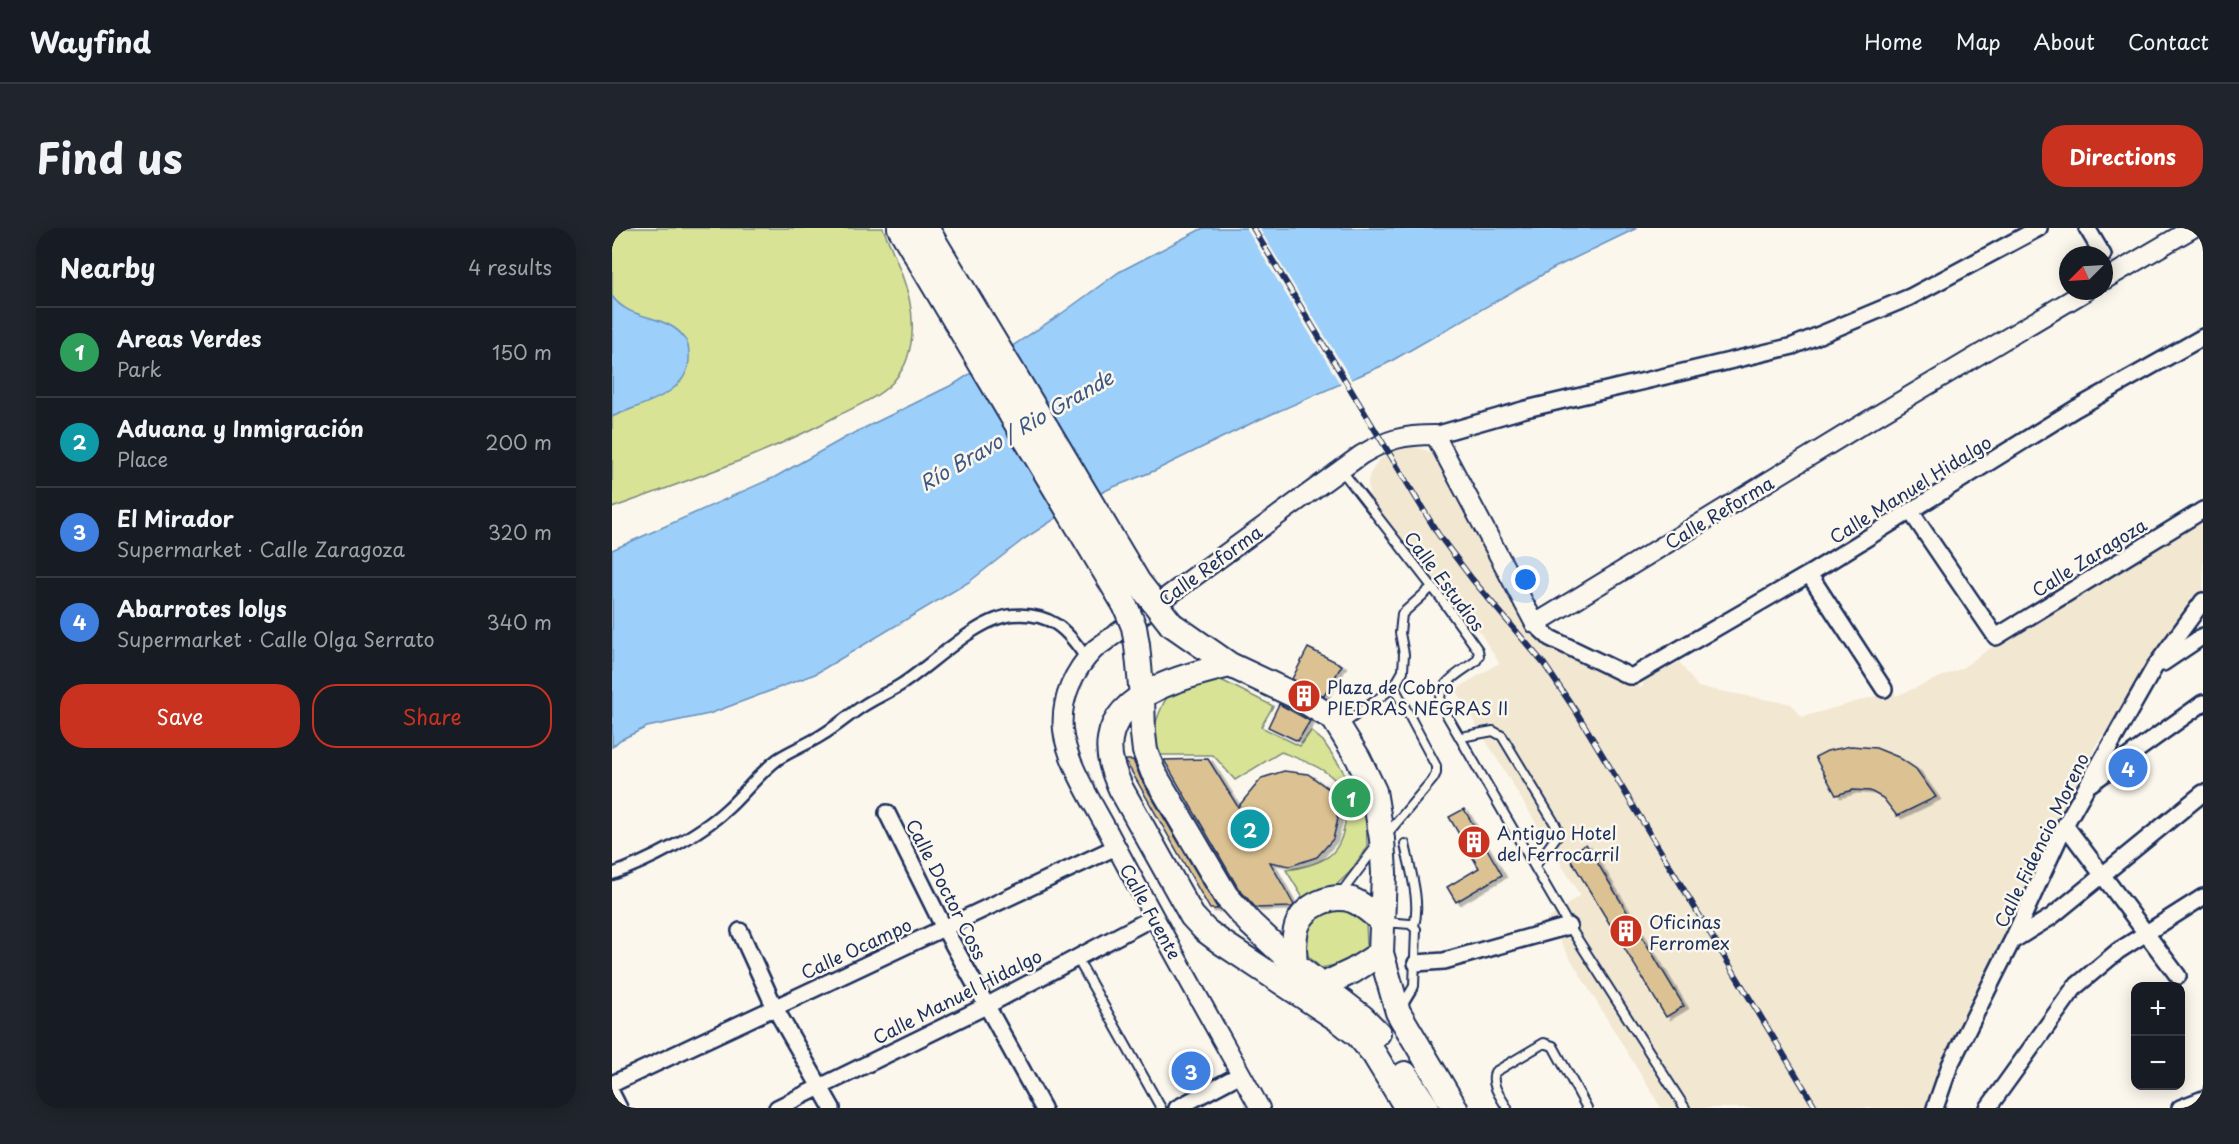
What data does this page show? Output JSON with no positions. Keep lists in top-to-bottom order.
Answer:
{
  "streets": {
    "street": [
      "Calle Manuel Hidalgo",
      "Calle Reforma",
      "Calle Zaragoza",
      "Calle Fidencio Moreno",
      "Calle Doctor Coss",
      "Calle Fuente",
      "Calle Ocampo"
    ],
    "lane": ["Calle Estudios"]
  },
  "crossings": [
    ["Calle Manuel Hidalgo", "Calle Reforma"],
    ["Calle Manuel Hidalgo", "Calle Zaragoza"],
    ["Calle Manuel Hidalgo", "Calle Doctor Coss"],
    ["Calle Manuel Hidalgo", "Calle Fuente"],
    ["Calle Reforma", "Calle Estudios"],
    ["Calle Reforma", "Calle Fuente"],
    ["Calle Doctor Coss", "Calle Ocampo"],
    ["Calle Fuente", "Calle Ocampo"]
  ],
  "water": ["Río Bravo / Rio Grande"],
  "places": {
    "building": ["Plaza de Cobro PIEDRAS NEGRAS II", "Antiguo Hotel del Ferrocarril", "Oficinas Ferromex"]
  },
  "north": "bottom left",
  "page": {
    "header": "Wayfind",
    "nav": [
      "Home",
      "Map",
      "About",
      "Contact"
    ],
    "title": "Find us",
    "buttons": [
      "Directions",
      ["Save", "Share"]
    ],
    "heading": ["Nearby", "4 results"],
    "list": [
      {
        "mark": "1",
        "name": "Areas Verdes",
        "note": "Park",
        "value": "150 m"
      },
      {
        "mark": "2",
        "name": "Aduana y Inmigración",
        "note": "Place",
        "value": "200 m"
      },
      {
        "mark": "3",
        "name": "El Mirador",
        "note": "Supermarket · Calle Zaragoza",
        "value": "320 m"
      },
      {
        "mark": "4",
        "name": "Abarrotes lolys",
        "note": "Supermarket · Calle Olga Serrato",
        "value": "340 m"
      }
    ],
    "pins": [
      "4",
      "1",
      "2",
      "3"
    ],
    "map_buttons": ["+", "−"]
  }
}
